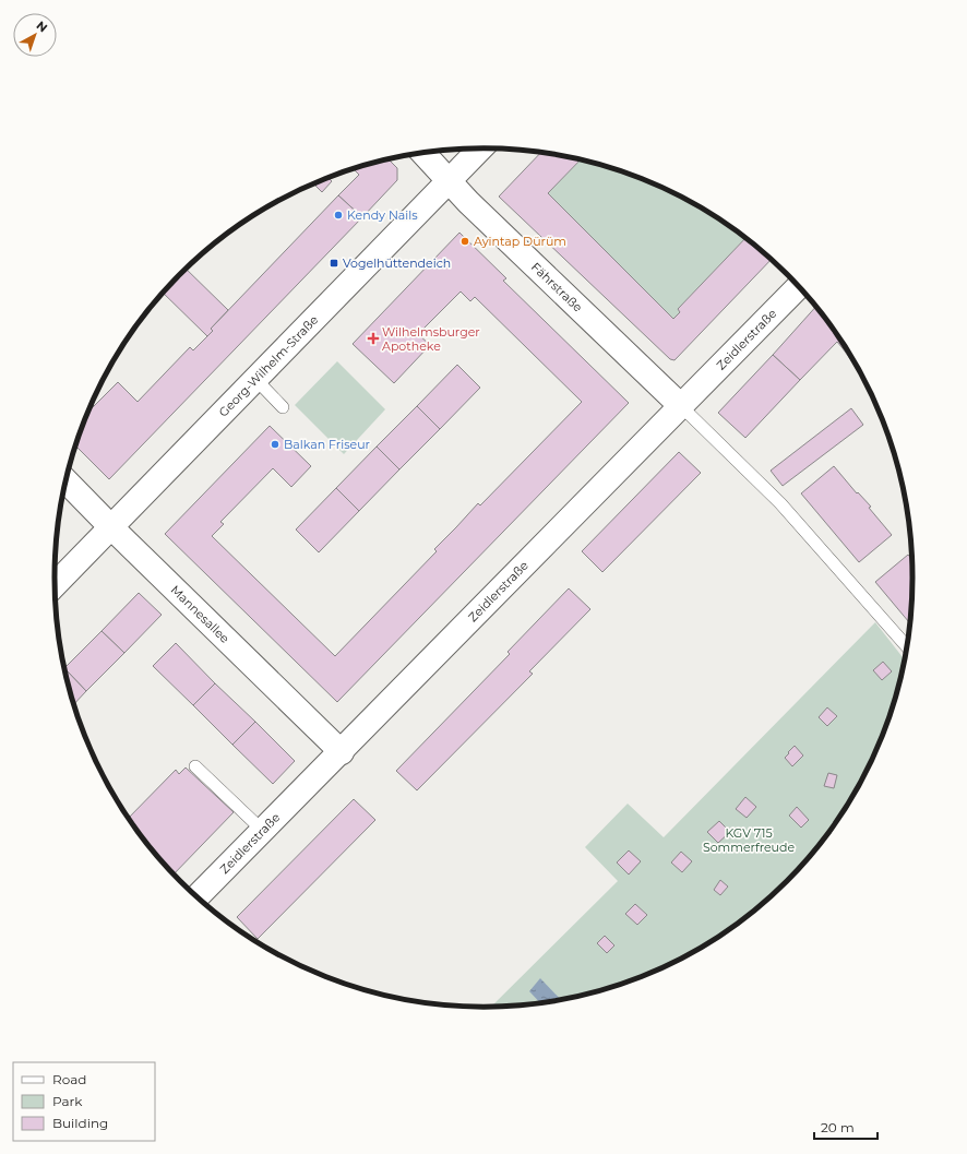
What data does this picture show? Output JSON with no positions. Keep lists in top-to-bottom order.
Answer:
{
  "streets": {
    "street": [
      "Fährstraße",
      "Zeidlerstraße",
      "Georg-Wilhelm-Straße",
      "Mannesallee"
    ]
  },
  "crossings": [
    ["Fährstraße", "Zeidlerstraße"],
    ["Fährstraße", "Georg-Wilhelm-Straße"],
    ["Zeidlerstraße", "Mannesallee"],
    ["Georg-Wilhelm-Straße", "Mannesallee"]
  ],
  "parks": ["KGV 715 Sommerfreude"],
  "places": {
    "other": ["Kendy Nails", "Ayintap Dürüm", "Balkan Friseur"],
    "transit": ["Vogelhüttendeich"],
    "health": ["Wilhelmsburger Apotheke"]
  },
  "legend": ["Road", "Park", "Building"],
  "scale_bar": "20 m",
  "north": "top right"
}
